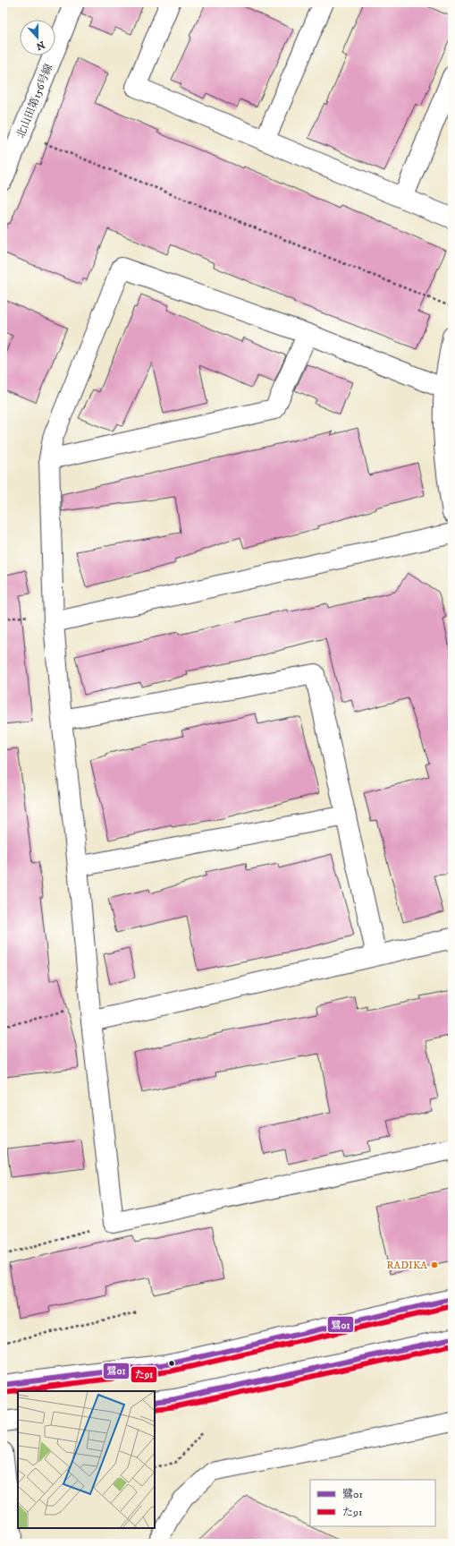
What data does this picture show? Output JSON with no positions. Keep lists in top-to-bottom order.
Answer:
{
  "streets": {
    "street": ["北山田第156号線"]
  },
  "places": ["RADIKA"],
  "lines": ["transit line 鷺01", "transit line た91"],
  "legend": ["鷺01", "た91"],
  "north": "bottom"
}
